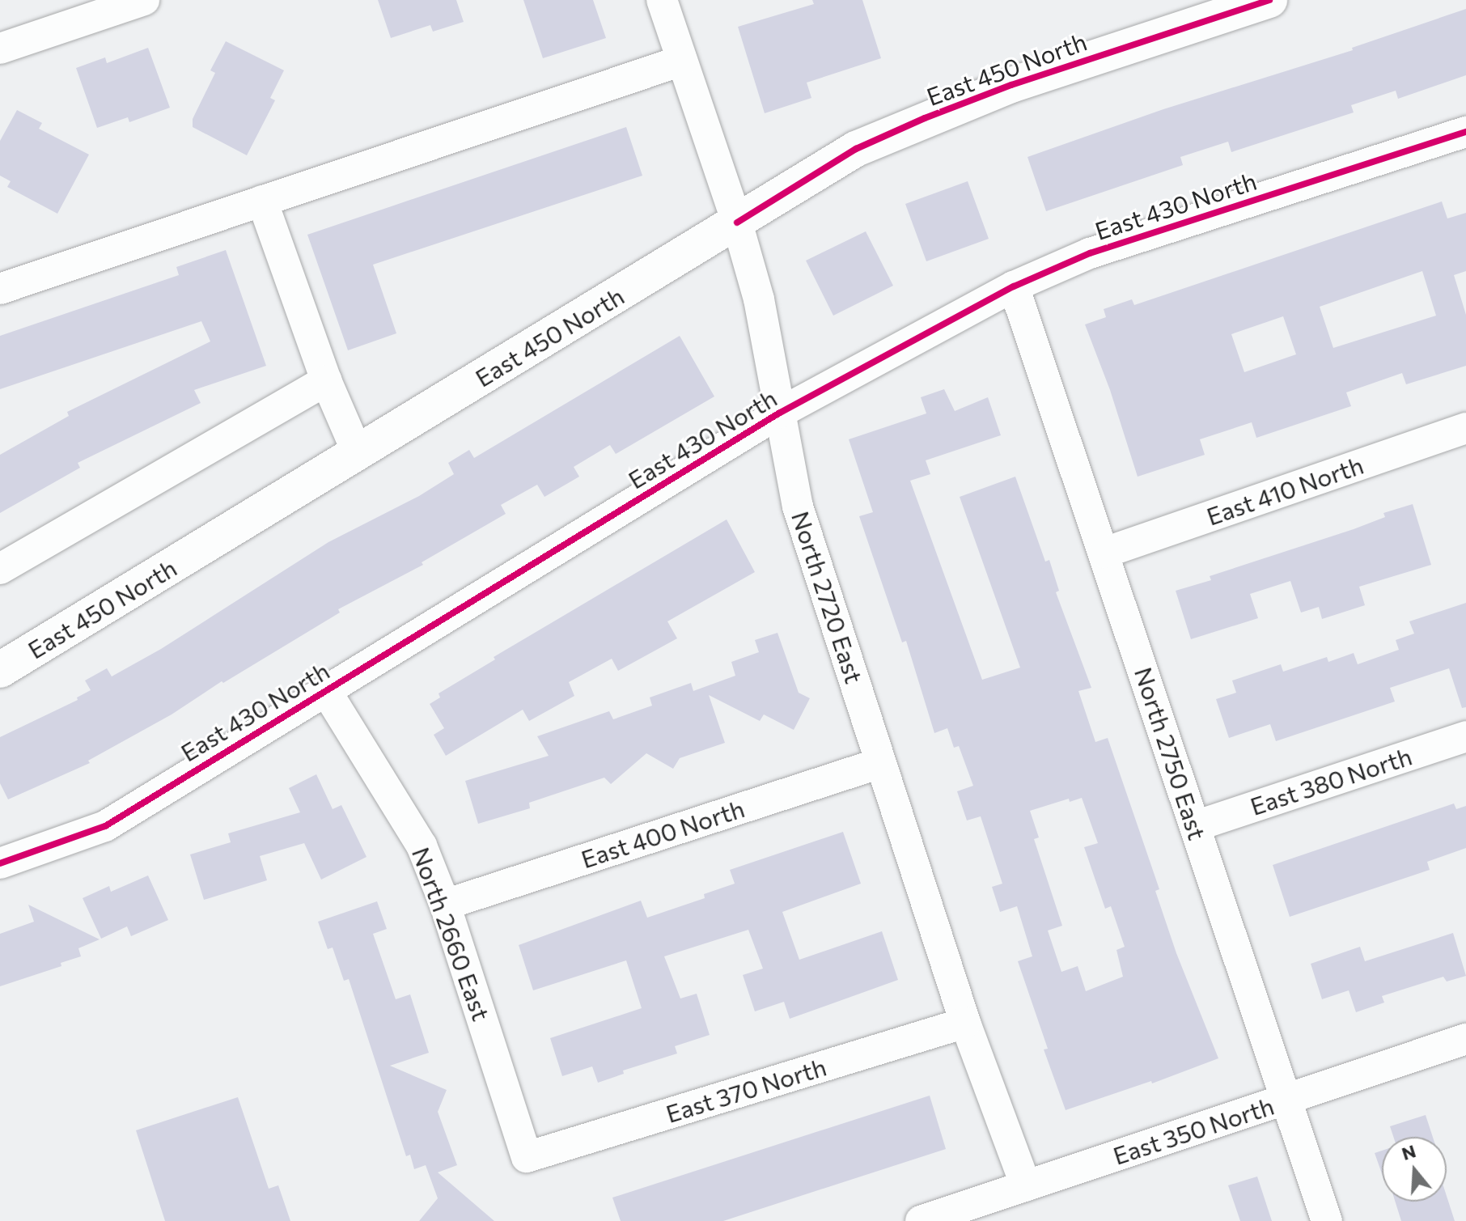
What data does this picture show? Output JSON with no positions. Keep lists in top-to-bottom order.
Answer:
{
  "streets": {
    "street": [
      "East 450 North",
      "East 430 North",
      "East 410 North",
      "North 2720 East",
      "North 2750 East",
      "East 380 North",
      "East 400 North",
      "North 2660 East",
      "East 370 North",
      "East 350 North"
    ]
  },
  "crossings": [
    ["East 450 North", "North 2720 East"],
    ["East 430 North", "North 2720 East"],
    ["East 430 North", "North 2750 East"],
    ["East 430 North", "North 2660 East"],
    ["East 410 North", "North 2750 East"],
    ["North 2720 East", "East 400 North"],
    ["North 2720 East", "East 370 North"],
    ["North 2720 East", "East 350 North"],
    ["North 2750 East", "East 380 North"],
    ["North 2750 East", "East 350 North"],
    ["East 400 North", "North 2660 East"],
    ["North 2660 East", "East 370 North"]
  ],
  "north": "top"
}
